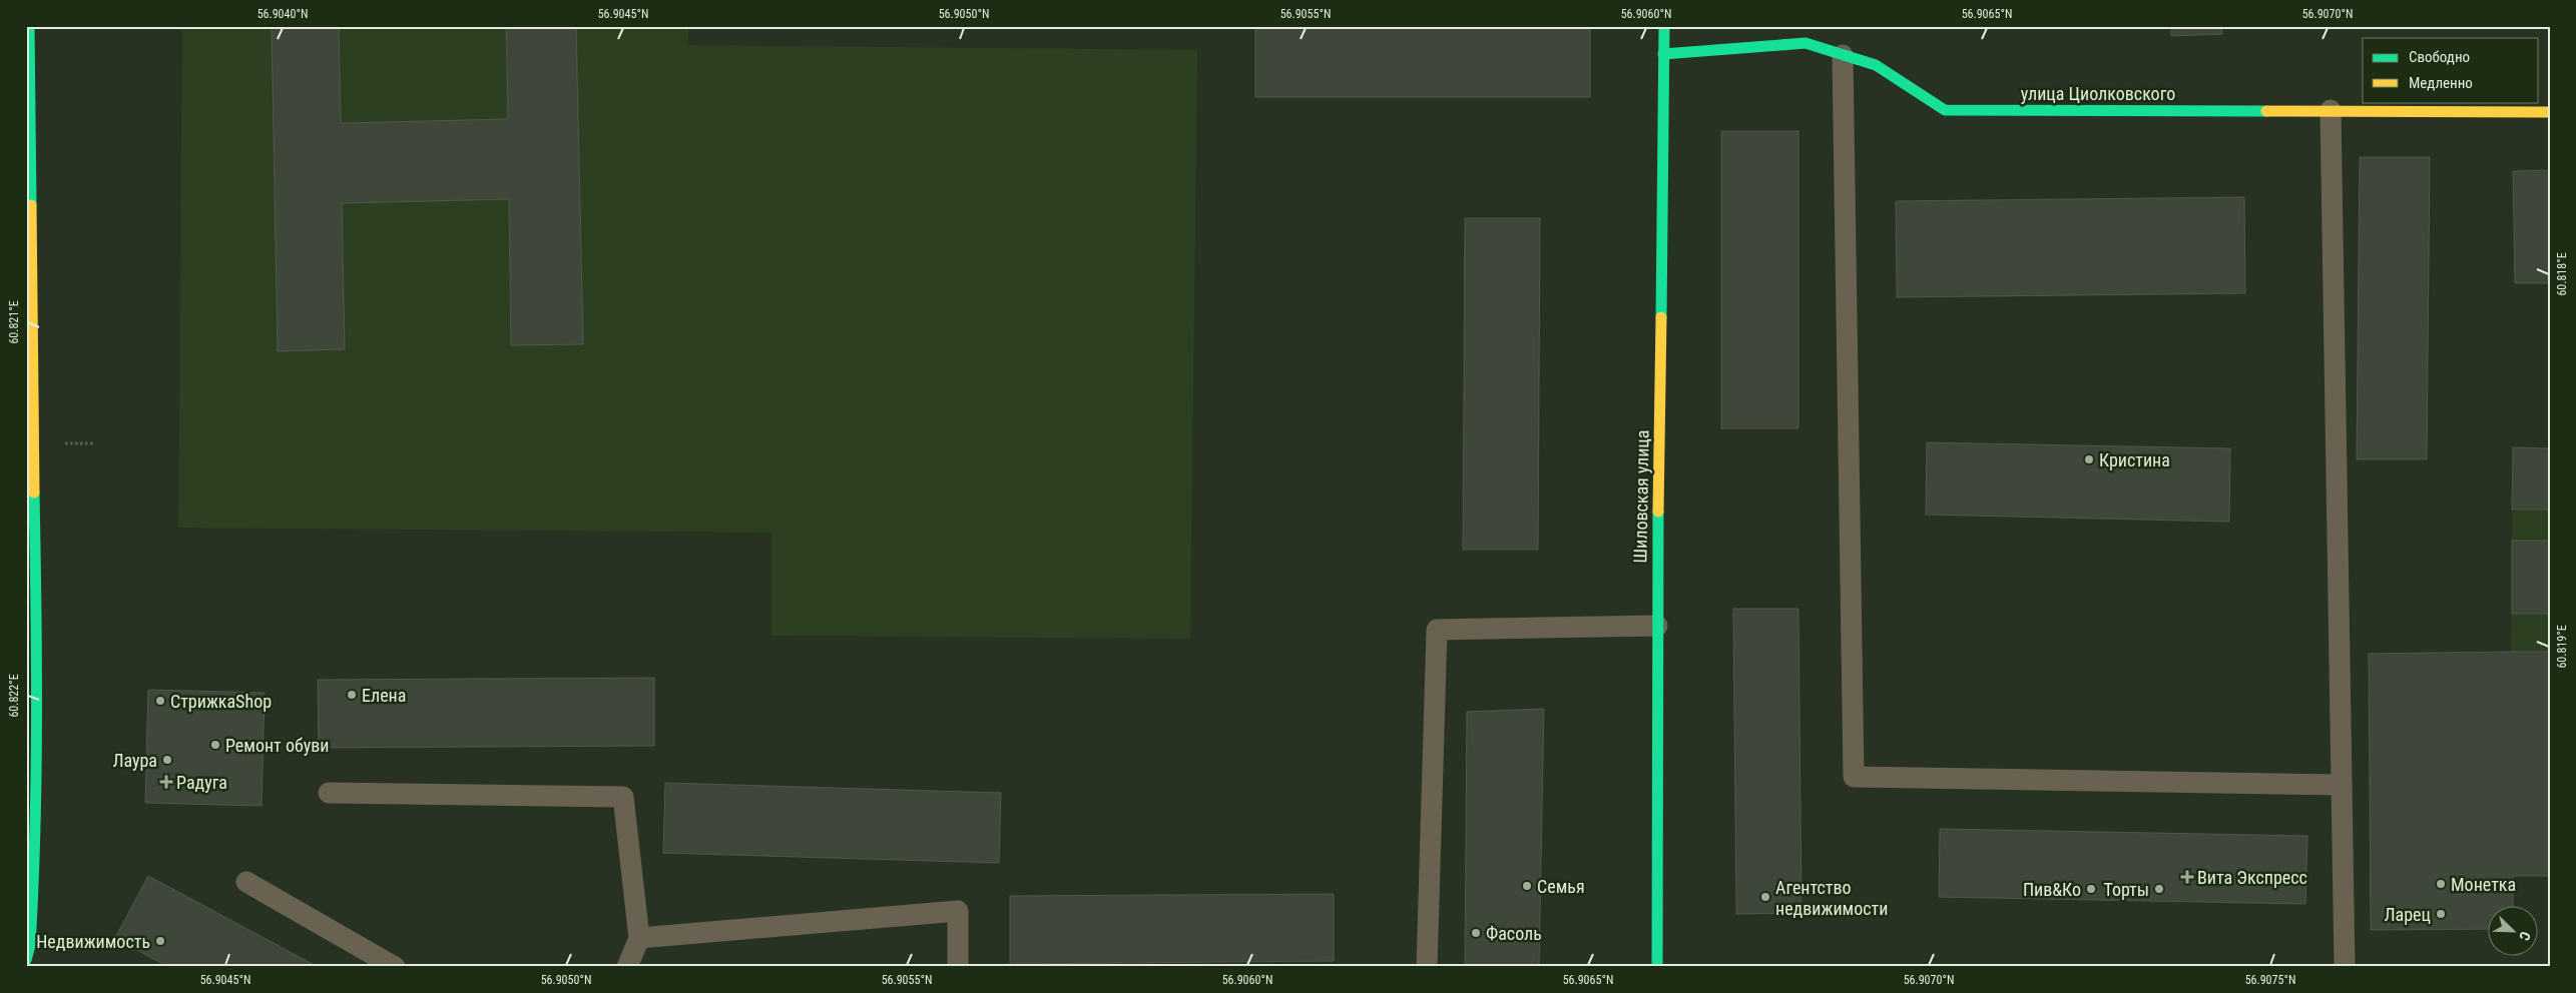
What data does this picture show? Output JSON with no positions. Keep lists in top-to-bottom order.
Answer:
{
  "streets": {
    "street": ["улица Циолковского", "Шиловская улица"]
  },
  "crossings": [
    ["улица Циолковского", "Шиловская улица"]
  ],
  "places": {
    "other": [
      "Кристина",
      "Елена",
      "СтрижкаShop",
      "Ремонт обуви",
      "Лаура",
      "Монетка",
      "Семья",
      "Пив&Ко",
      "Торты",
      "Агентство недвижимости",
      "Ларец",
      "Фасоль",
      "Недвижимость"
    ],
    "health": ["Радуга", "Вита Экспресс"]
  },
  "legend": ["Свободно", "Медленно"],
  "north": "bottom right",
  "coordinates": [
    "56.9040°N",
    "56.9045°N",
    "56.9050°N",
    "56.9055°N",
    "56.9060°N",
    "56.9065°N",
    "56.9070°N",
    "60.818°E",
    "60.821°E",
    "60.819°E",
    "60.822°E",
    "56.9075°N"
  ]
}
